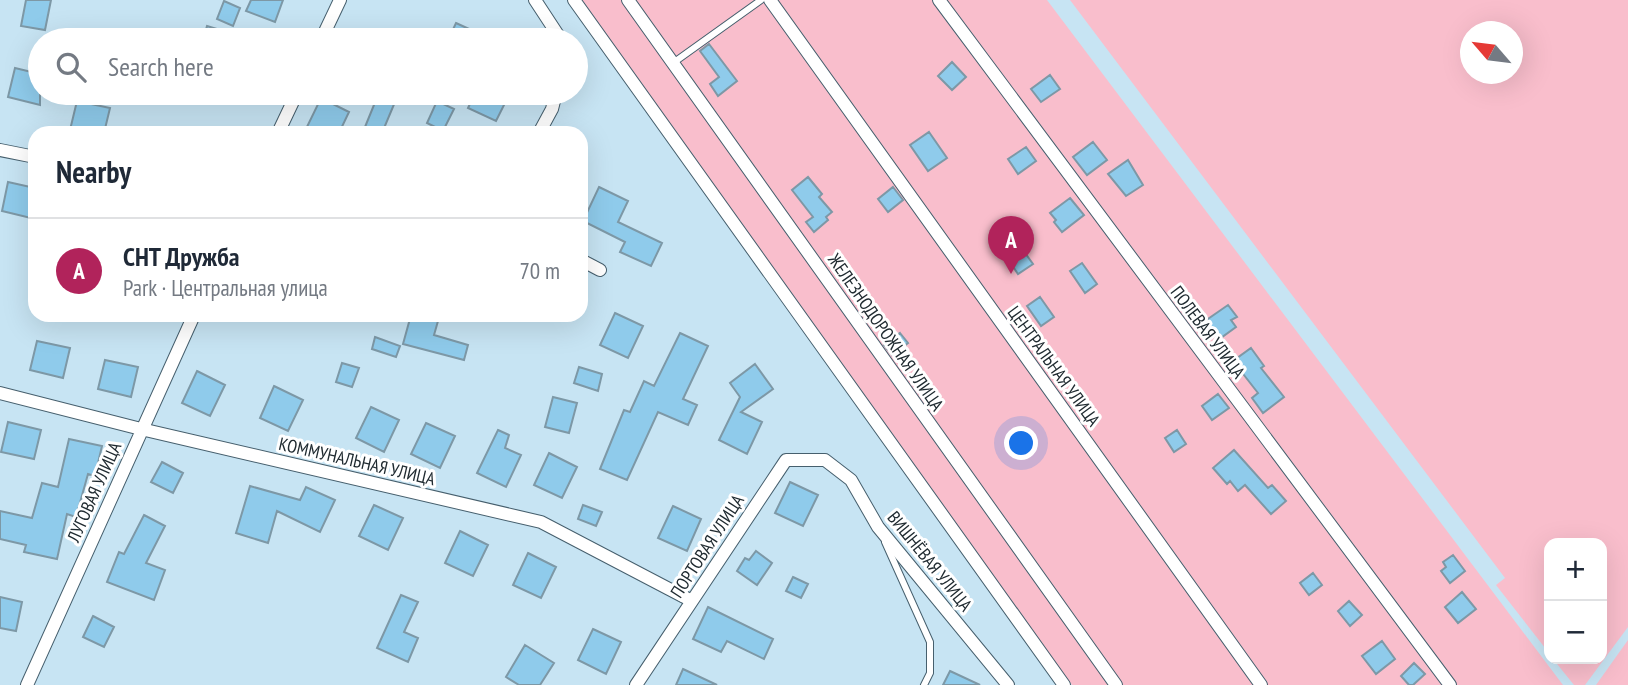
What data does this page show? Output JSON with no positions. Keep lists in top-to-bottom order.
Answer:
{
  "streets": {
    "street": [
      "ЖЕЛЕЗНОДОРОЖНАЯ УЛИЦА",
      "ПОЛЕВАЯ УЛИЦА",
      "ЦЕНТРАЛЬНАЯ УЛИЦА",
      "КОММУНАЛЬНАЯ УЛИЦА",
      "ЛУГОВАЯ УЛИЦА",
      "ПОРТОВАЯ УЛИЦА",
      "ВИШНЁВАЯ УЛИЦА"
    ]
  },
  "crossings": [
    ["КОММУНАЛЬНАЯ УЛИЦА", "ЛУГОВАЯ УЛИЦА"],
    ["КОММУНАЛЬНАЯ УЛИЦА", "ПОРТОВАЯ УЛИЦА"],
    ["ПОРТОВАЯ УЛИЦА", "ВИШНЁВАЯ УЛИЦА"]
  ],
  "north": "top left",
  "page": {
    "search": "Search here",
    "heading": "Nearby",
    "pins": "A",
    "list": [
      {
        "mark": "A",
        "name": "СНТ Дружба",
        "note": "Park · Центральная улица",
        "value": "70 m"
      }
    ],
    "map_buttons": ["+", "−"]
  }
}
